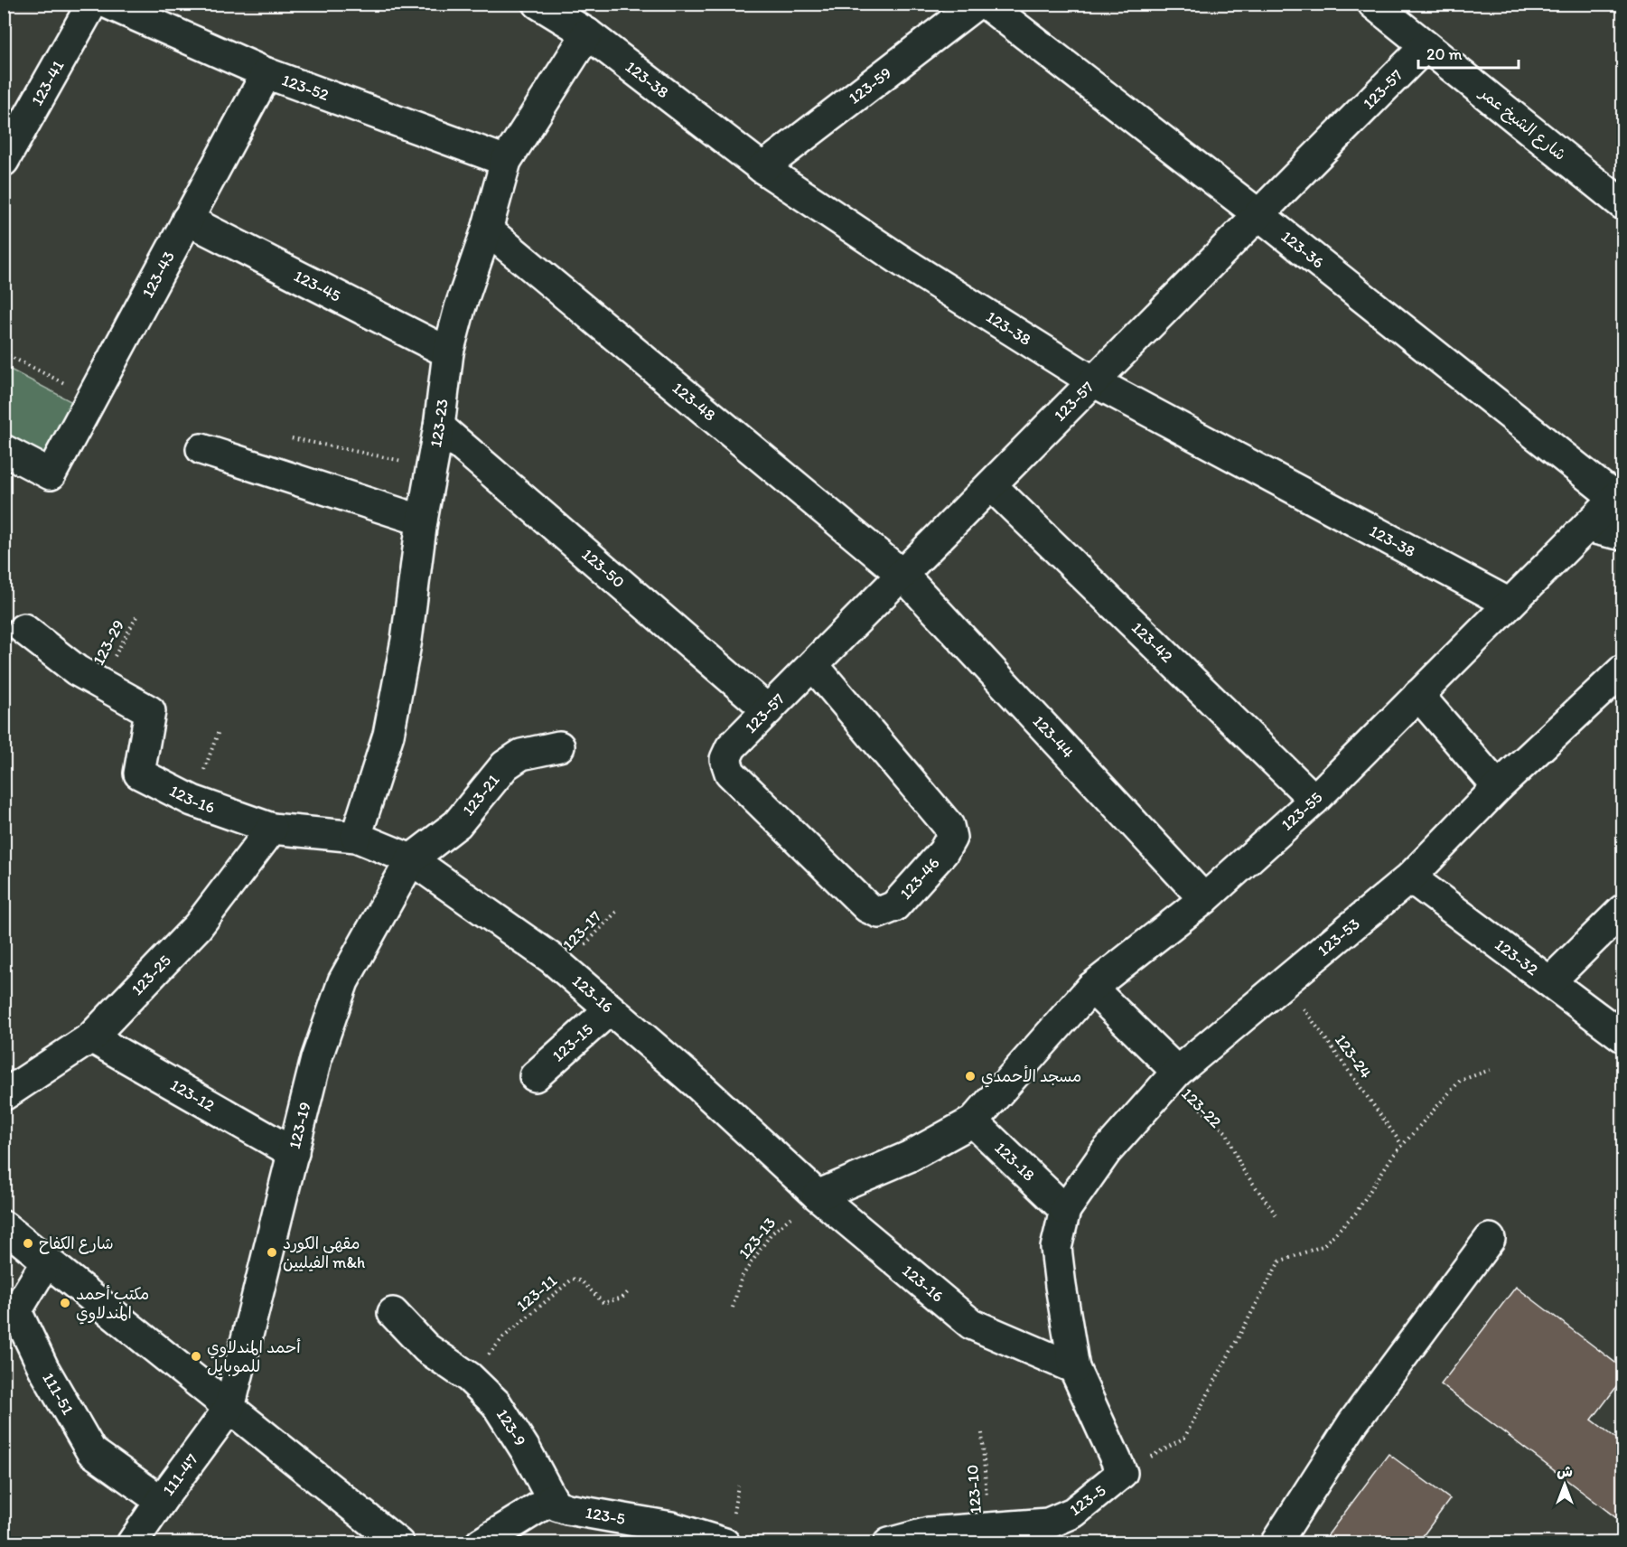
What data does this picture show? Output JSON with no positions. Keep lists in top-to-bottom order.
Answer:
{
  "streets": {
    "street": [
      "123-38",
      "123-41",
      "123-59",
      "123-52",
      "123-57",
      "شارع الشيخ عمر",
      "123-36",
      "123-43",
      "123-45",
      "123-48",
      "123-23",
      "123-50",
      "123-42",
      "123-44",
      "123-21",
      "123-16",
      "123-55",
      "123-46",
      "123-53",
      "123-32",
      "123-25",
      "123-15",
      "123-12",
      "123-22",
      "123-19",
      "123-18",
      "111-51",
      "123-9",
      "111-47",
      "123-5"
    ],
    "path": [
      "123-29",
      "123-17",
      "123-24",
      "123-13",
      "123-11",
      "123-10"
    ]
  },
  "crossings": [
    ["123-38", "123-59"],
    ["123-38", "123-57"],
    ["123-38", "123-23"],
    ["123-38", "123-55"],
    ["123-52", "123-43"],
    ["123-52", "123-23"],
    ["123-57", "شارع الشيخ عمر"],
    ["123-57", "123-36"],
    ["123-57", "123-48"],
    ["123-57", "123-50"],
    ["123-57", "123-42"],
    ["123-57", "123-44"],
    ["123-57", "123-46"],
    ["123-36", "123-55"],
    ["123-43", "123-45"],
    ["123-45", "123-23"],
    ["123-48", "123-23"],
    ["123-48", "123-44"],
    ["123-23", "123-50"],
    ["123-23", "123-16"],
    ["123-29", "123-16"],
    ["123-42", "123-55"],
    ["123-44", "123-55"],
    ["123-21", "123-16"],
    ["123-21", "123-19"],
    ["123-16", "123-17"],
    ["123-16", "123-25"],
    ["123-16", "123-15"],
    ["123-16", "123-19"],
    ["123-16", "123-13"],
    ["123-55", "123-22"],
    ["123-55", "123-18"],
    ["123-53", "123-32"],
    ["123-53", "123-24"],
    ["123-53", "123-22"],
    ["123-53", "123-18"],
    ["123-25", "123-12"],
    ["123-12", "123-19"],
    ["123-19", "111-47"],
    ["123-11", "123-9"],
    ["111-51", "111-47"],
    ["123-9", "123-5"],
    ["123-10", "123-5"]
  ],
  "places": [
    "مسجد الأحمدي",
    "شارع الكفاح",
    "مقهى الكورد الفيليين m&h",
    "مكتب أحمد المندلاوي",
    "أحمد المندلاوي للموبايل"
  ],
  "scale_bar": "20 m",
  "north": "top"
}
